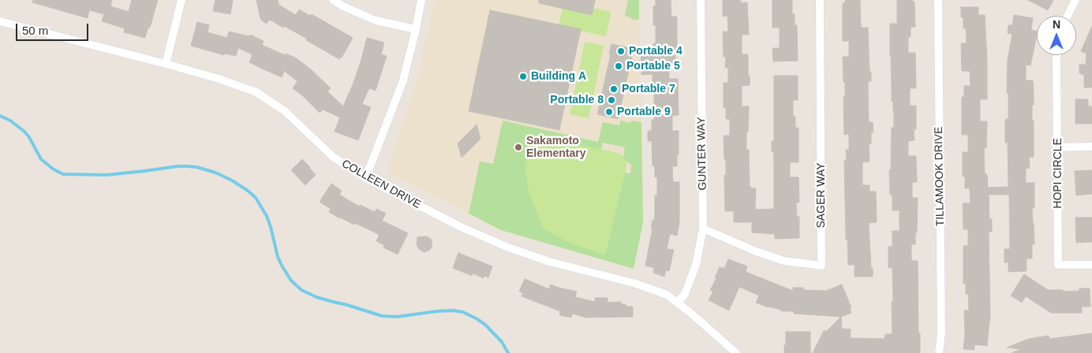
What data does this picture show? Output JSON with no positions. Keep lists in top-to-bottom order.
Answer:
{
  "streets": {
    "street": [
      "GUNTER WAY",
      "HOPI CIRCLE",
      "TILLAMOOK DRIVE",
      "COLLEEN DRIVE",
      "SAGER WAY"
    ]
  },
  "crossings": [
    ["GUNTER WAY", "COLLEEN DRIVE"],
    ["GUNTER WAY", "SAGER WAY"]
  ],
  "places": [
    "Portable 4",
    "Portable 5",
    "Building A",
    "Portable 7",
    "Portable 8",
    "Portable 9",
    "Sakamoto Elementary"
  ],
  "scale_bar": "50 m",
  "north": "top"
}
